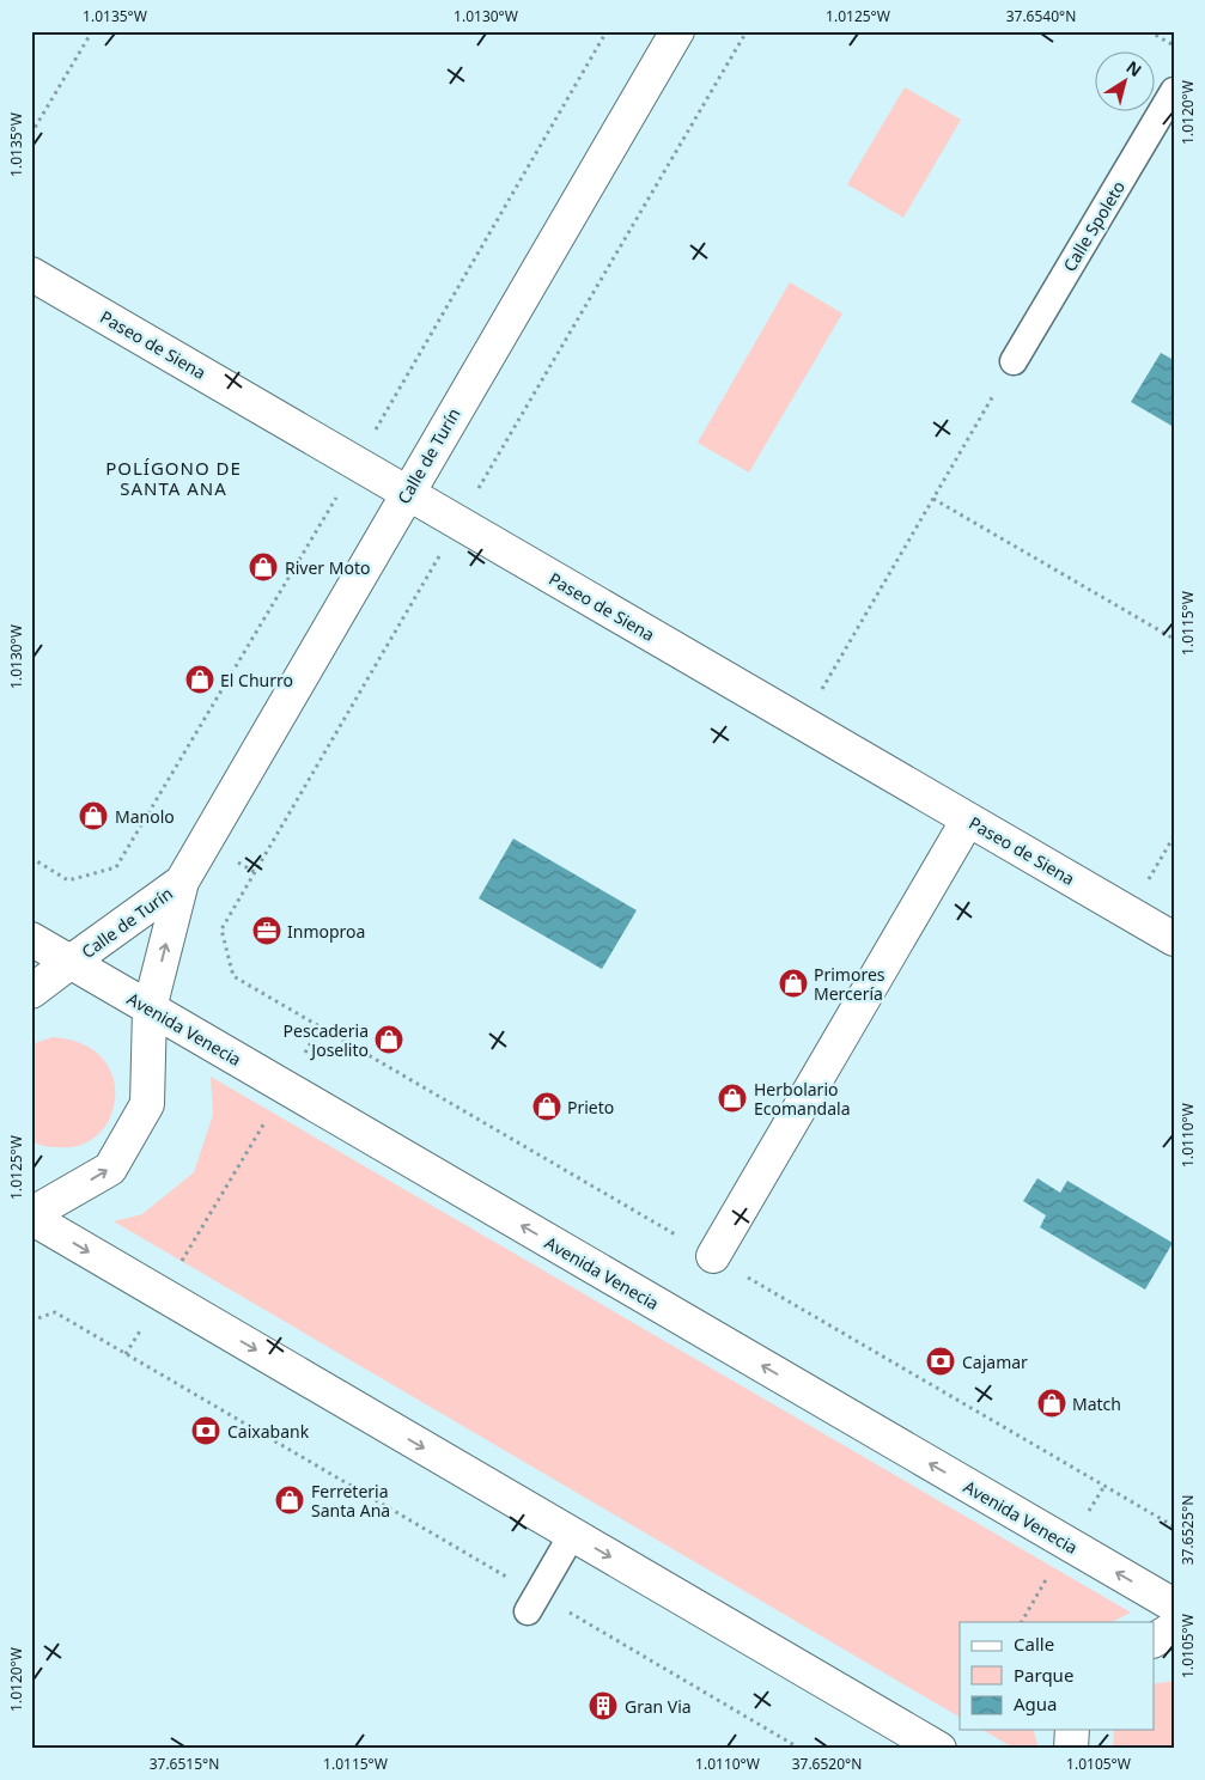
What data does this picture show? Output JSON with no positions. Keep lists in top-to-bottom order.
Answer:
{
  "streets": {
    "street": ["Paseo de Siena", "Calle de Turín", "Avenida Venecia"],
    "lane": ["Calle Spoleto"]
  },
  "crossings": [
    ["Paseo de Siena", "Calle de Turín"],
    ["Calle de Turín", "Avenida Venecia"]
  ],
  "districts": ["POLÍGONO DE SANTA ANA"],
  "places": {
    "shop": [
      "River Moto",
      "El Churro",
      "Manolo",
      "Primores Mercería",
      "Pescaderia Joselito",
      "Herbolario Ecomandala",
      "Prieto",
      "Match",
      "Ferreteria Santa Ana"
    ],
    "office": ["Inmoproa"],
    "bank": ["Cajamar", "Caixabank"],
    "building": ["Gran Via"]
  },
  "legend": ["Calle", "Parque", "Agua"],
  "north": "top right",
  "coordinates": [
    "1.0135°W",
    "1.0130°W",
    "1.0125°W",
    "37.6540°N",
    "1.0120°W",
    "1.0115°W",
    "1.0110°W",
    "37.6525°N",
    "1.0105°W",
    "37.6515°N",
    "37.6520°N"
  ]
}
